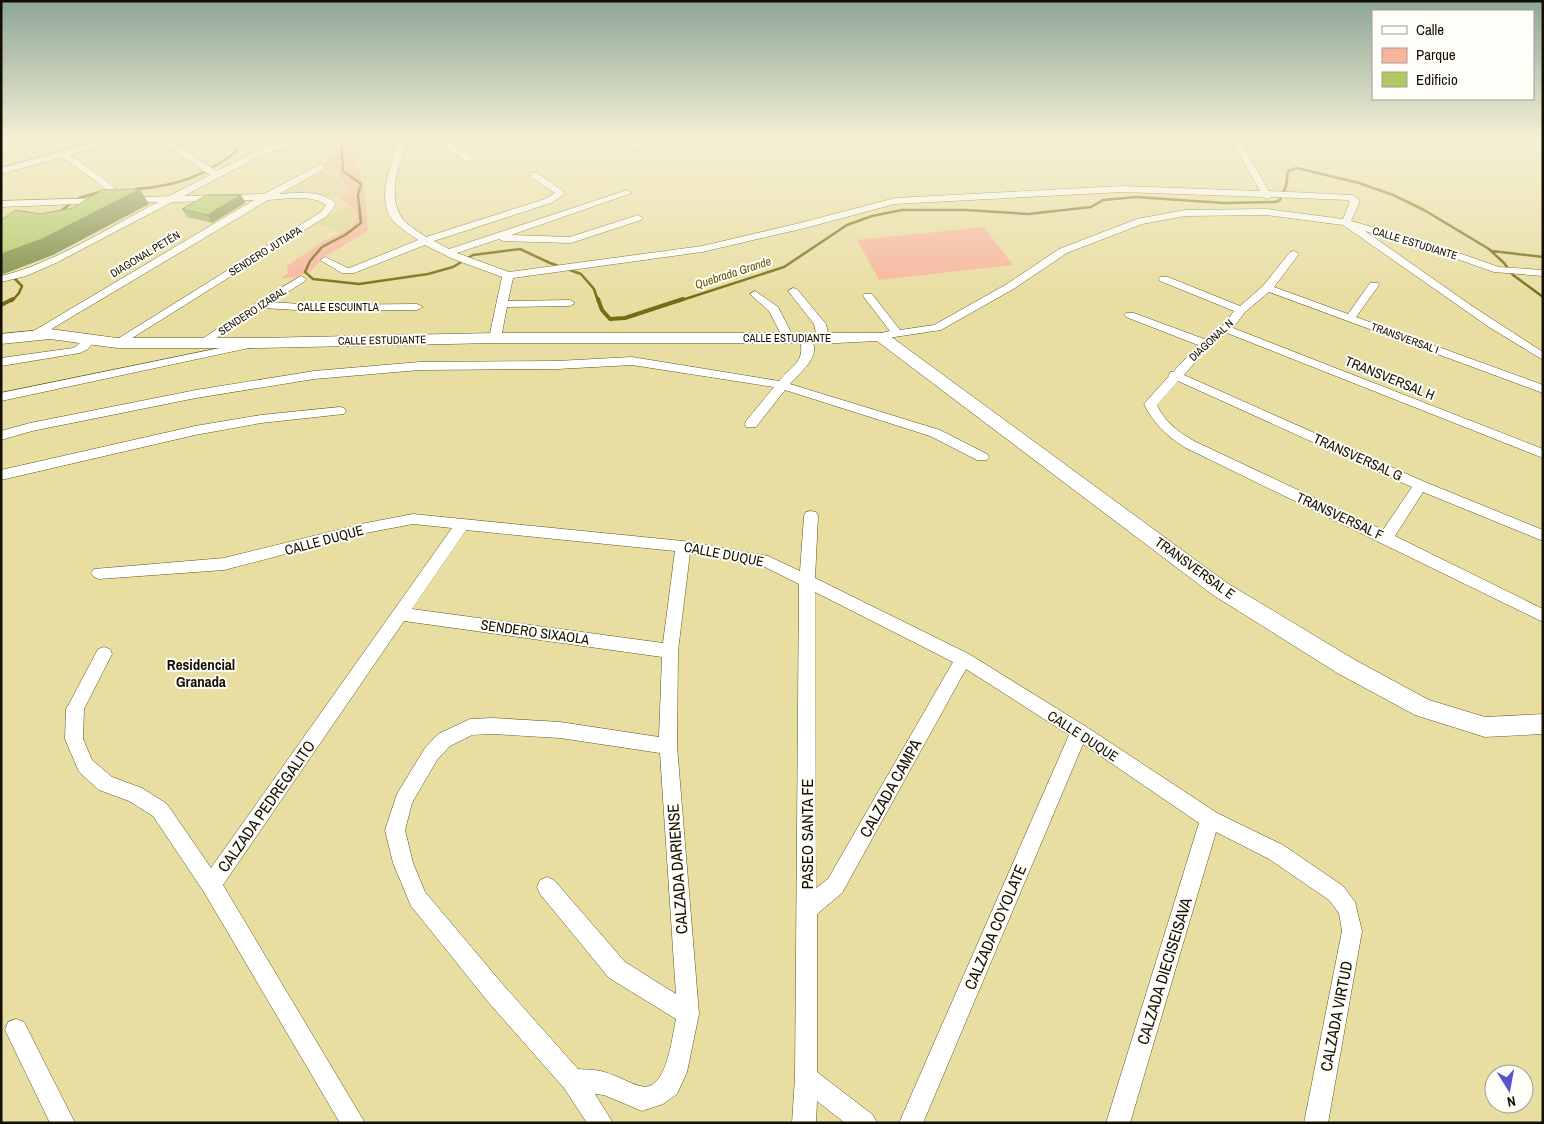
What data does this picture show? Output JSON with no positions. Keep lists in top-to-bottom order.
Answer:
{
  "streets": {
    "street": [
      "CALLE ESTUDIANTE",
      "SENDERO JUTIAPA",
      "DIAGONAL PETÉN",
      "CALLE ESCUINTLA",
      "SENDERO IZABAL",
      "TRANSVERSAL I",
      "DIAGONAL N",
      "TRANSVERSAL H",
      "TRANSVERSAL G",
      "TRANSVERSAL F",
      "CALLE DUQUE",
      "TRANSVERSAL E",
      "SENDERO SIXAOLA",
      "CALZADA CAMPA",
      "CALZADA PEDREGALITO",
      "PASEO SANTA FE",
      "CALZADA DARIENSE",
      "CALZADA COYOLATE",
      "CALZADA DIECISEISAVA",
      "CALZADA VIRTUD"
    ]
  },
  "crossings": [
    ["CALLE ESTUDIANTE", "SENDERO JUTIAPA"],
    ["CALLE ESTUDIANTE", "DIAGONAL PETÉN"],
    ["CALLE ESTUDIANTE", "SENDERO IZABAL"],
    ["CALLE ESTUDIANTE", "TRANSVERSAL E"],
    ["SENDERO JUTIAPA", "DIAGONAL PETÉN"],
    ["CALLE ESCUINTLA", "SENDERO IZABAL"],
    ["TRANSVERSAL I", "DIAGONAL N"],
    ["DIAGONAL N", "TRANSVERSAL H"],
    ["DIAGONAL N", "TRANSVERSAL G"],
    ["DIAGONAL N", "TRANSVERSAL F"],
    ["CALLE DUQUE", "CALZADA CAMPA"],
    ["CALLE DUQUE", "CALZADA PEDREGALITO"],
    ["CALLE DUQUE", "PASEO SANTA FE"],
    ["CALLE DUQUE", "CALZADA DARIENSE"],
    ["CALLE DUQUE", "CALZADA COYOLATE"],
    ["CALLE DUQUE", "CALZADA DIECISEISAVA"],
    ["CALLE DUQUE", "CALZADA VIRTUD"],
    ["SENDERO SIXAOLA", "CALZADA PEDREGALITO"],
    ["SENDERO SIXAOLA", "CALZADA DARIENSE"],
    ["CALZADA CAMPA", "PASEO SANTA FE"]
  ],
  "districts": ["Residencial Granada"],
  "water": ["Quebrada Grande"],
  "legend": ["Calle", "Parque", "Edificio"],
  "north": "bottom"
}
